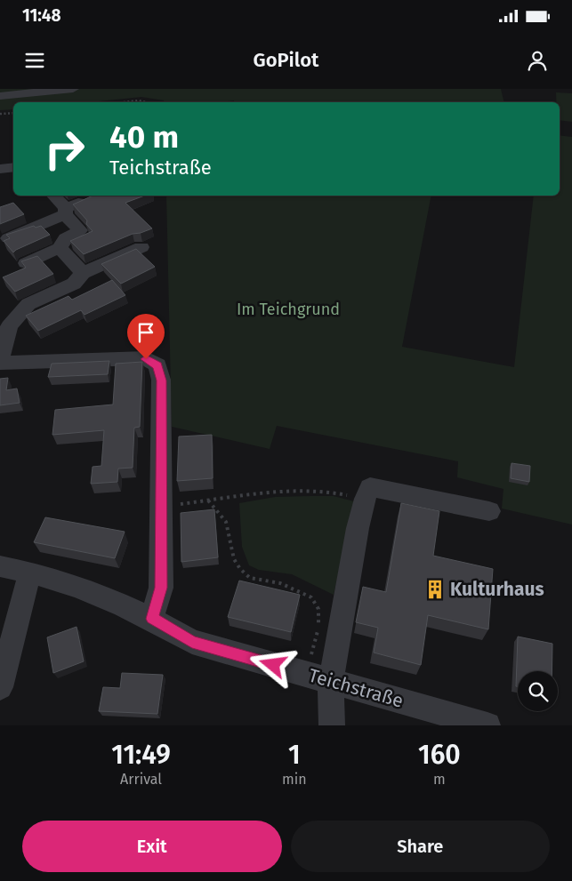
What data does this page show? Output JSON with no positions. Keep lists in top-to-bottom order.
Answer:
{
  "streets": {
    "street": ["Teichstraße"]
  },
  "parks": ["Im Teichgrund"],
  "places": {
    "building": ["Kulturhaus"]
  },
  "page": {
    "status": "11:48",
    "header": "GoPilot",
    "turn": ["40 m", "Teichstraße"],
    "eta": [
      "11:49",
      "Arrival",
      "1",
      "min",
      "160",
      "m"
    ],
    "buttons": ["Exit", "Share"]
  }
}
